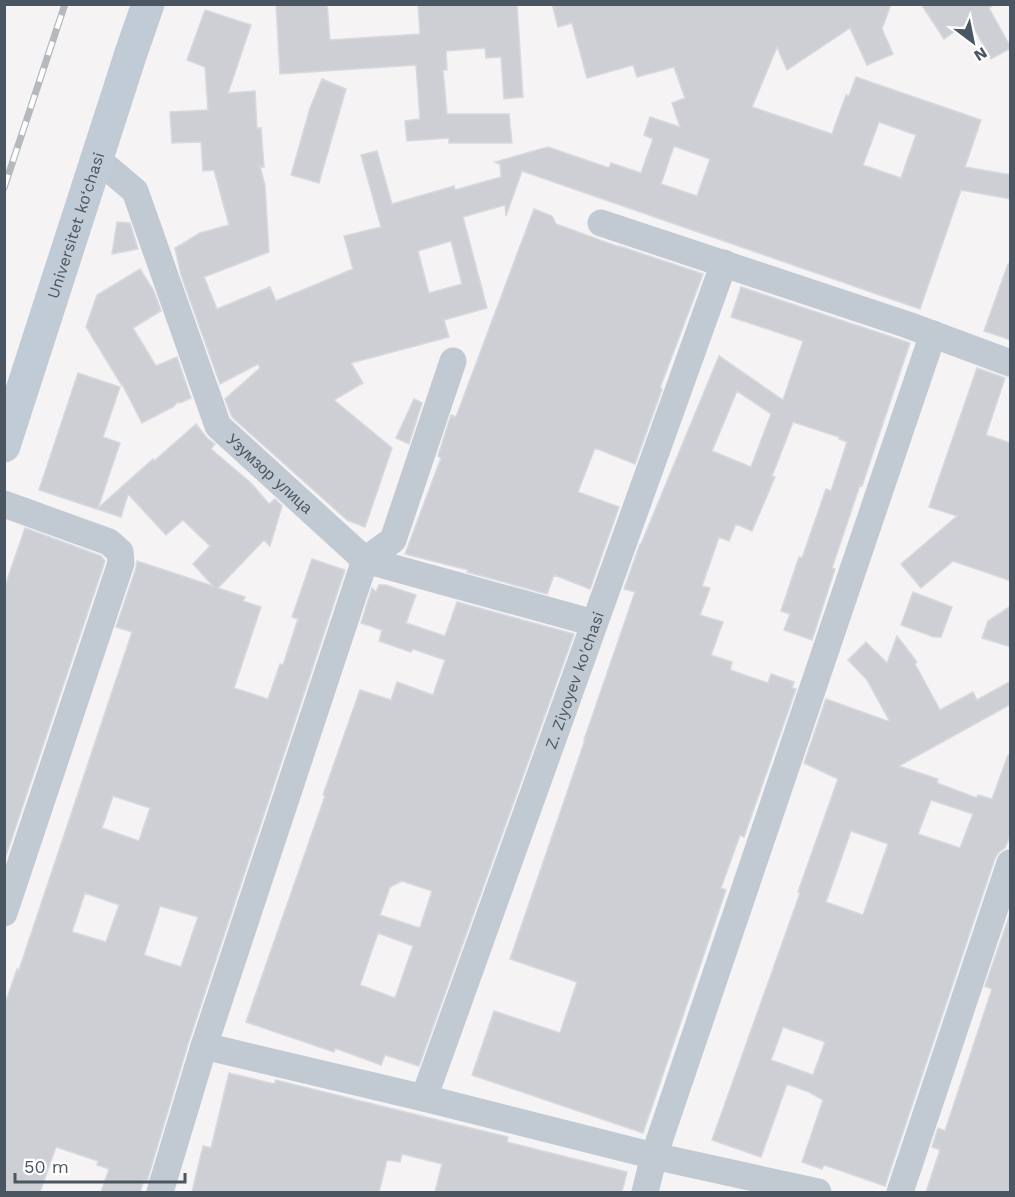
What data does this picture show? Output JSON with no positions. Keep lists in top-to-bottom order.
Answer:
{
  "streets": {
    "main road": ["Universitet kо‘chasi"],
    "street": ["Узумзор улица", "Z. Ziyoyev ko'chasi"]
  },
  "crossings": [
    ["Universitet kо‘chasi", "Узумзор улица"],
    ["Узумзор улица", "Z. Ziyoyev ko'chasi"]
  ],
  "scale_bar": "50 m",
  "north": "bottom right"
}
